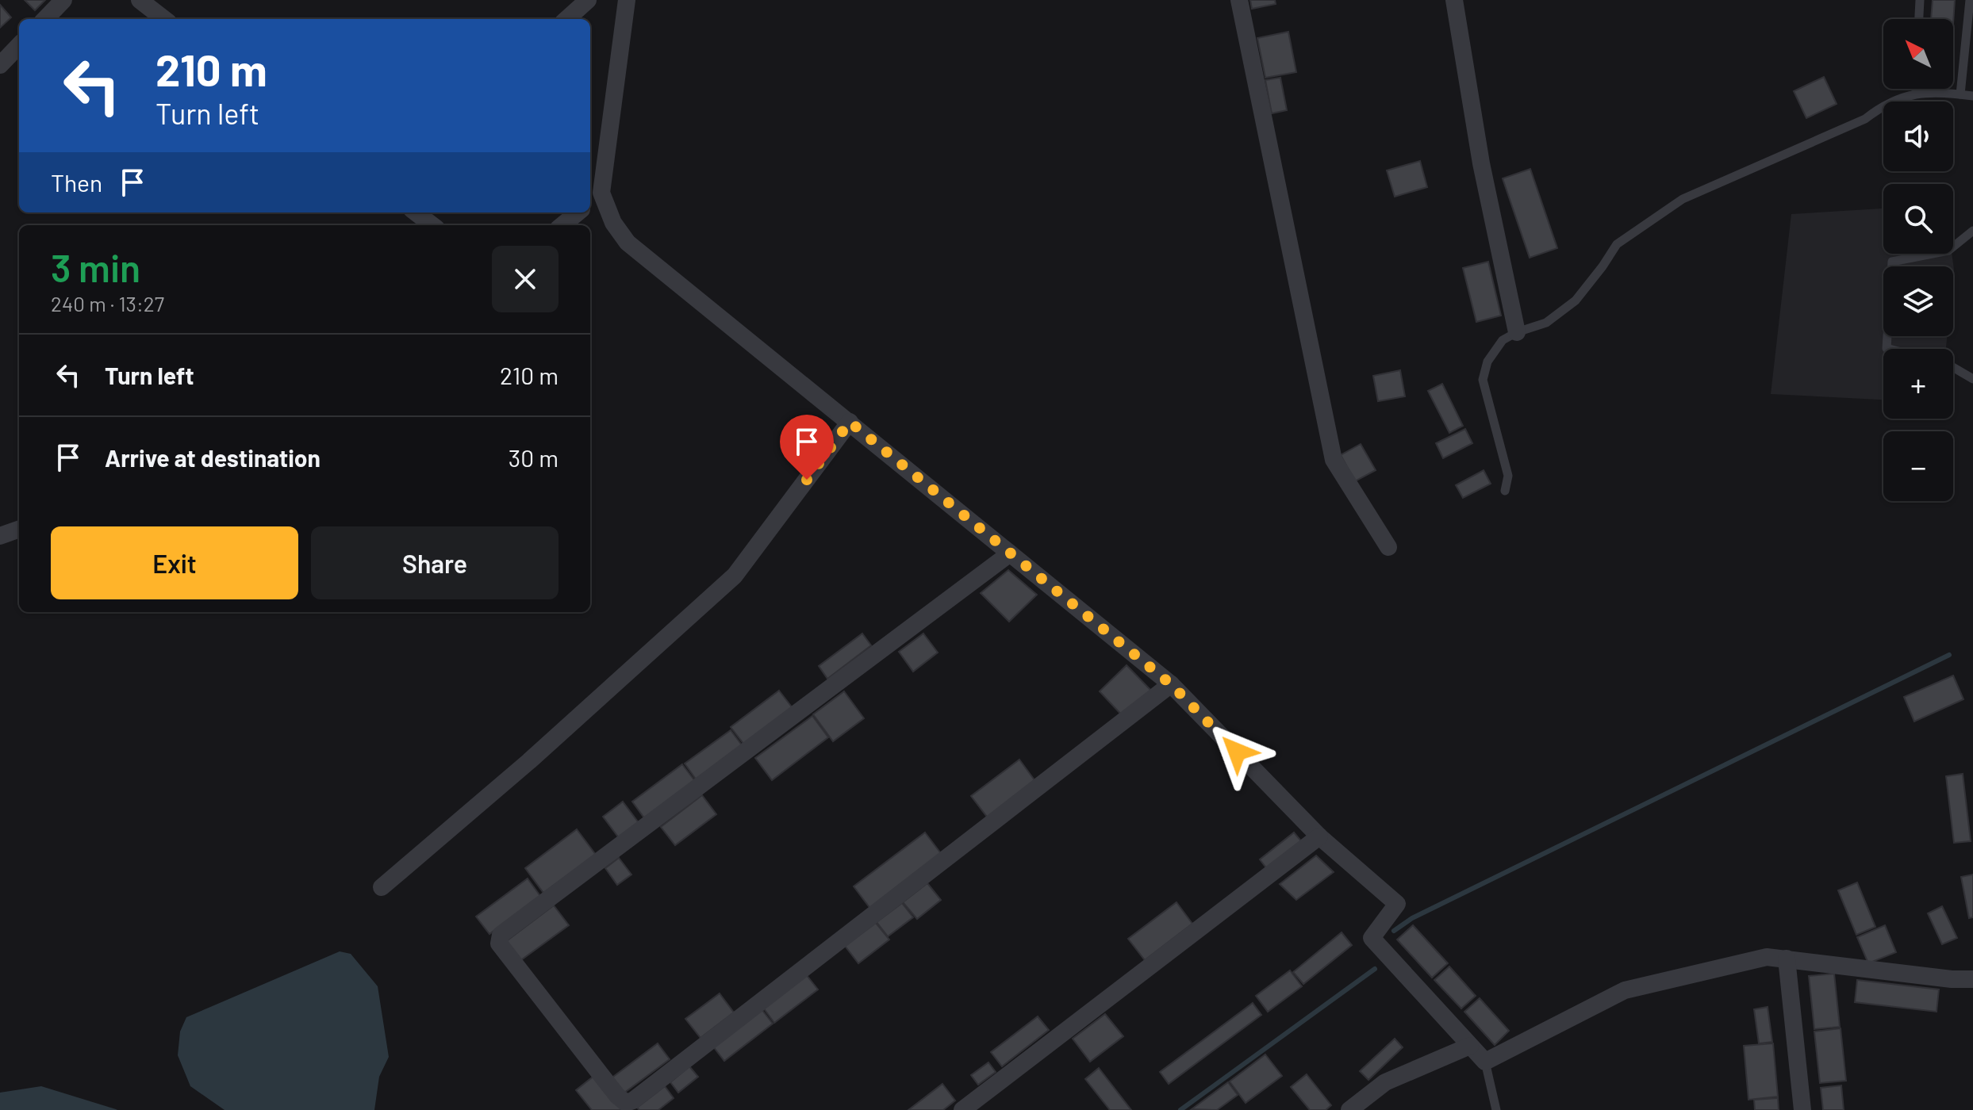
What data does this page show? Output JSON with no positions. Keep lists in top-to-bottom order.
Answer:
{
  "north": "top left",
  "page": {
    "map_buttons": ["+", "−"],
    "turn": ["210 m", "Turn left"],
    "then": "Then",
    "heading": ["3 min", "240 m · 13:27"],
    "list": [
      {
        "name": "Turn left",
        "value": "210 m"
      },
      {
        "name": "Arrive at destination",
        "value": "30 m"
      }
    ],
    "buttons": ["Exit", "Share"]
  }
}
